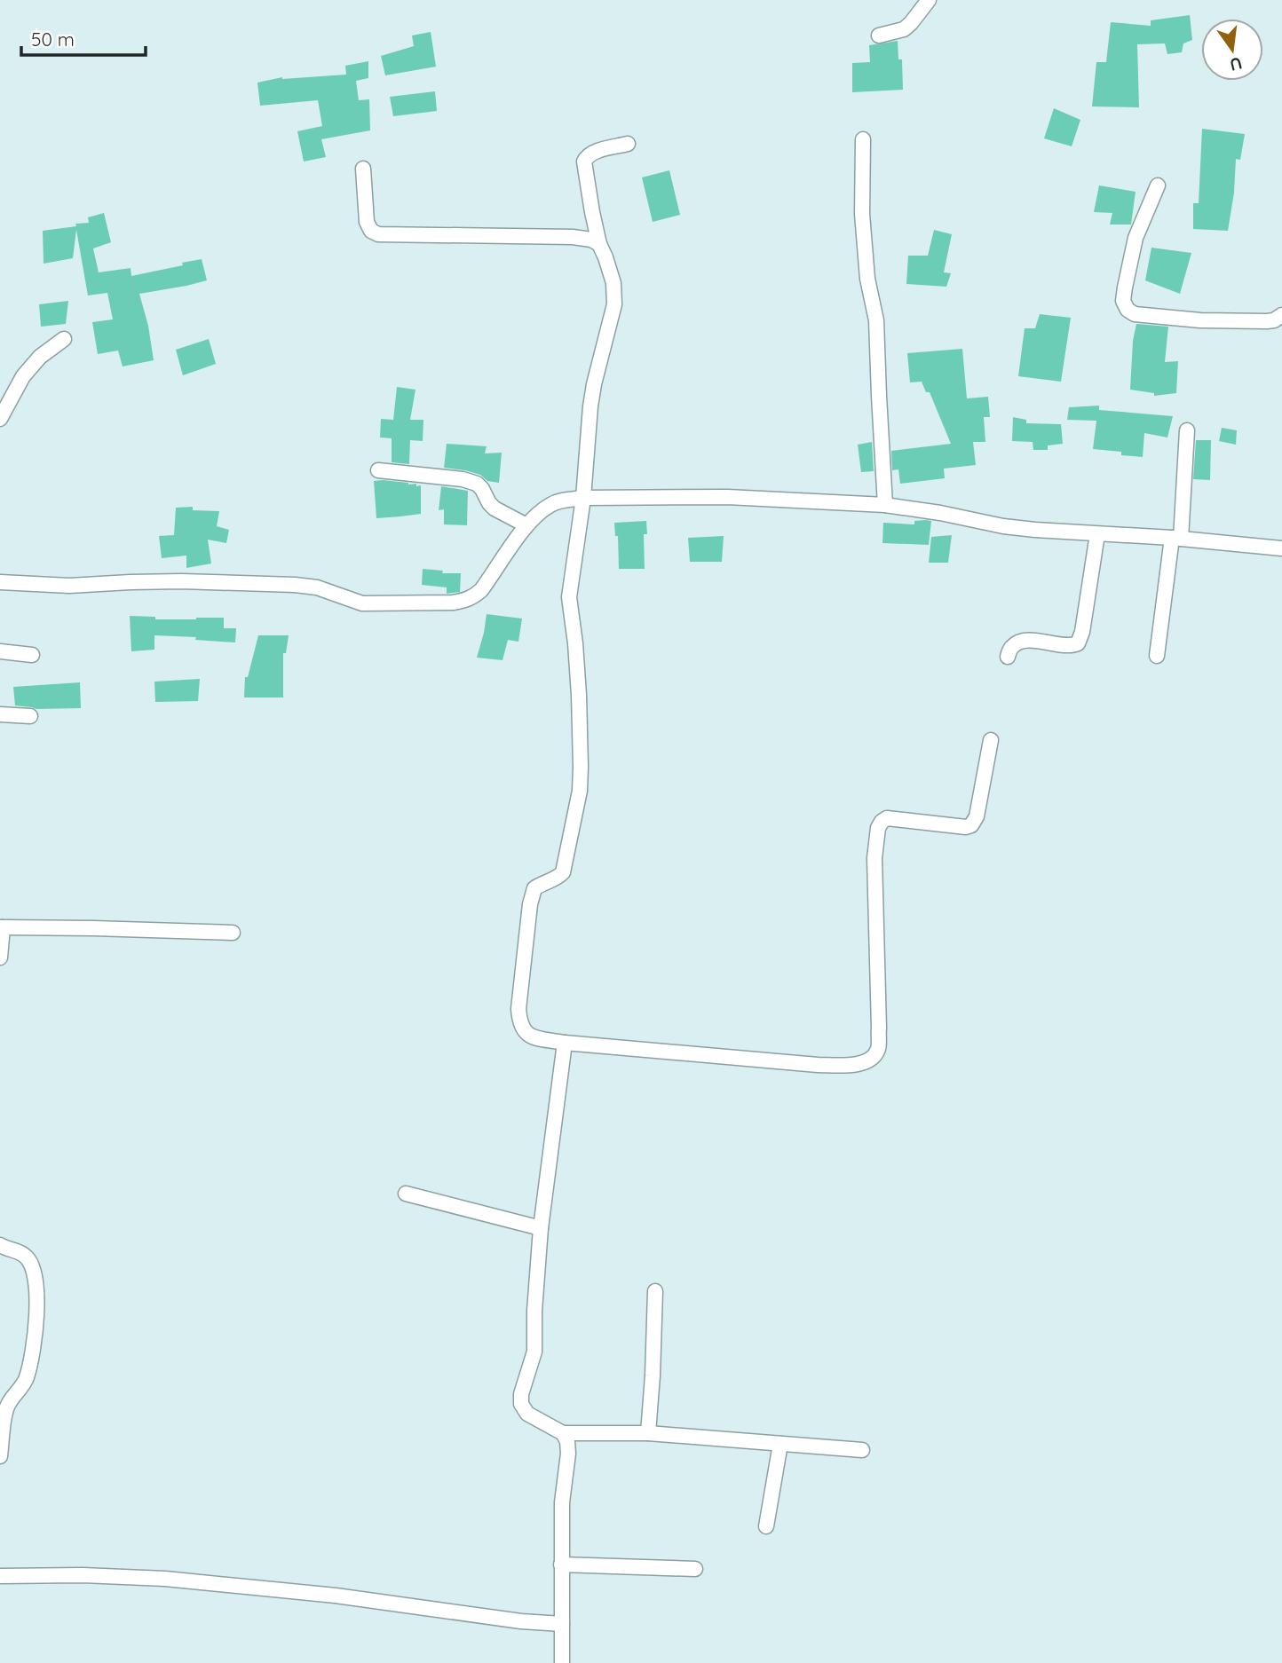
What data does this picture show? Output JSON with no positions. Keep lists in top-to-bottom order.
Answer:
{
  "scale_bar": "50 m",
  "north": "bottom"
}
